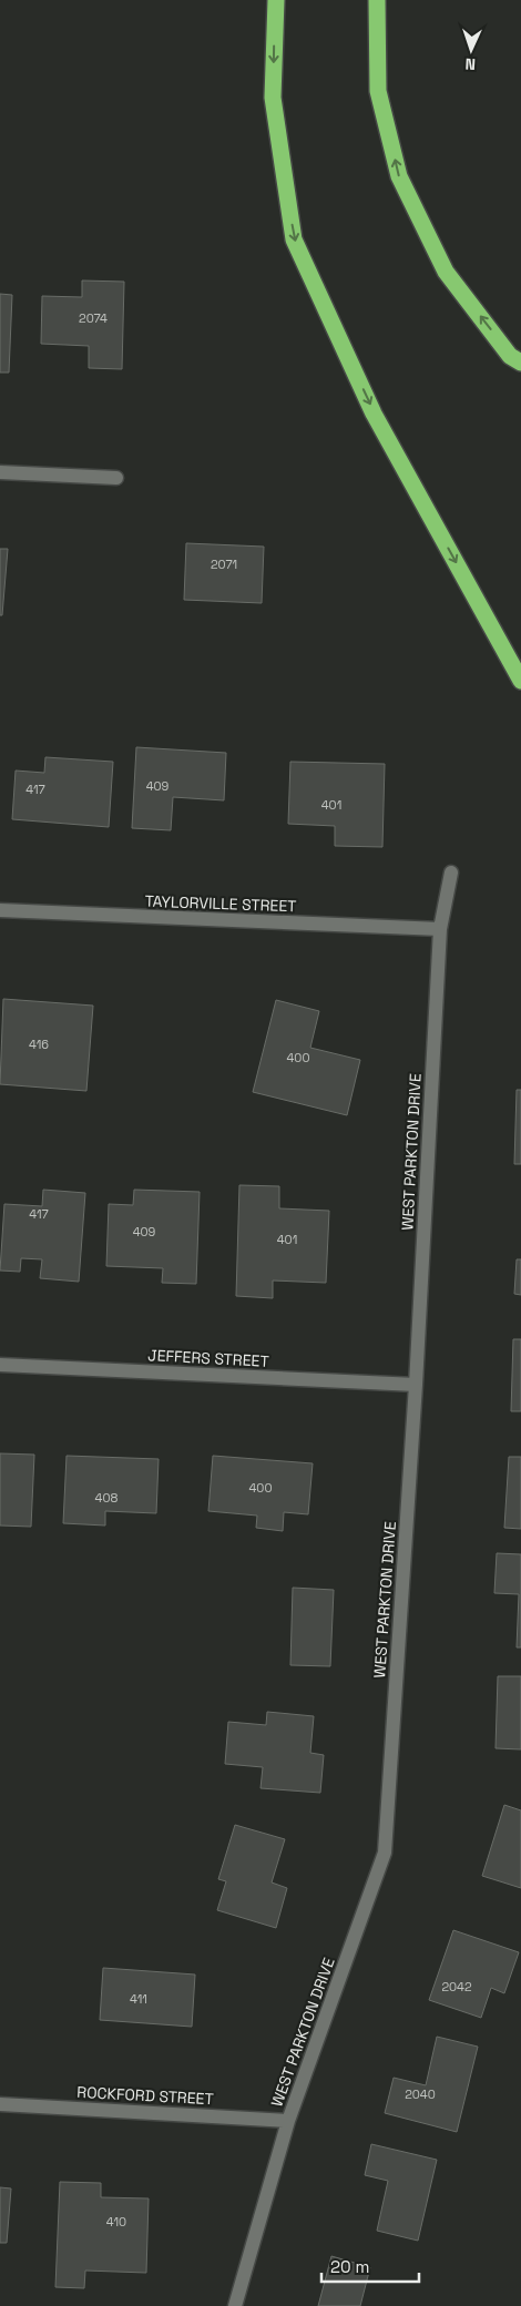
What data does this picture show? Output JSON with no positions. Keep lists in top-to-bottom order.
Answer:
{
  "streets": {
    "street": [
      "TAYLORVILLE STREET",
      "WEST PARKTON DRIVE",
      "JEFFERS STREET",
      "ROCKFORD STREET"
    ]
  },
  "crossings": [
    ["TAYLORVILLE STREET", "WEST PARKTON DRIVE"],
    ["WEST PARKTON DRIVE", "JEFFERS STREET"],
    ["WEST PARKTON DRIVE", "ROCKFORD STREET"]
  ],
  "house_numbers": [
    "2074",
    "2071",
    "409",
    "417",
    "401",
    "416",
    "400",
    "417",
    "409",
    "401",
    "400",
    "408",
    "2042",
    "411",
    "2040",
    "410"
  ],
  "scale_bar": "20 m",
  "north": "bottom"
}
